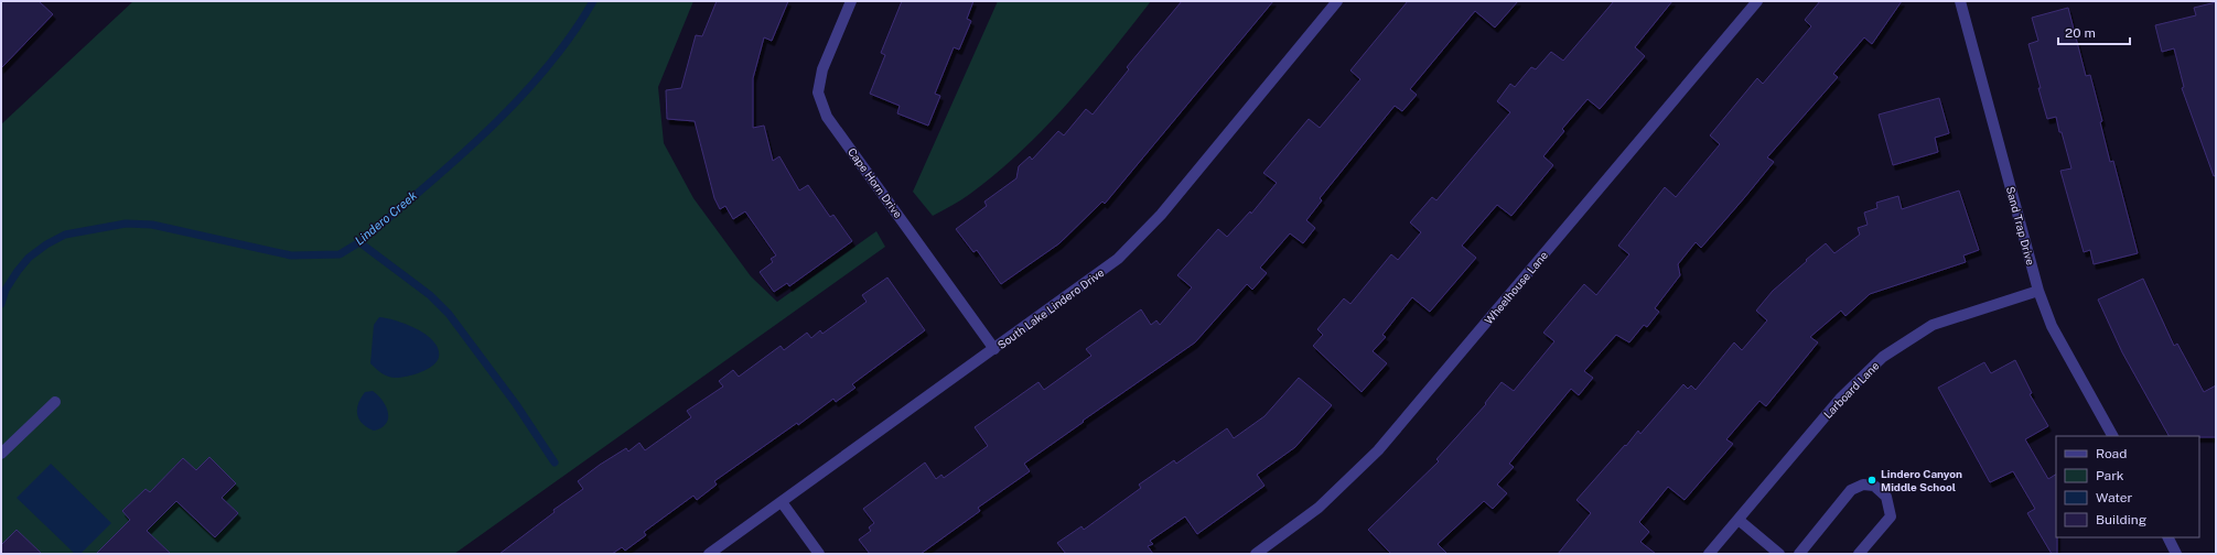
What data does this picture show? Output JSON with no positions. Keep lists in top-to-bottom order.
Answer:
{
  "streets": {
    "street": [
      "Cape Horn Drive",
      "Sand Trap Drive",
      "Wheelhouse Lane",
      "South Lake Lindero Drive",
      "Larboard Lane"
    ]
  },
  "crossings": [
    ["Cape Horn Drive", "South Lake Lindero Drive"],
    ["Sand Trap Drive", "Larboard Lane"]
  ],
  "water": ["Lindero Creek"],
  "places": ["Lindero Canyon Middle School"],
  "legend": [
    "Road",
    "Park",
    "Water",
    "Building"
  ],
  "scale_bar": "20 m"
}
